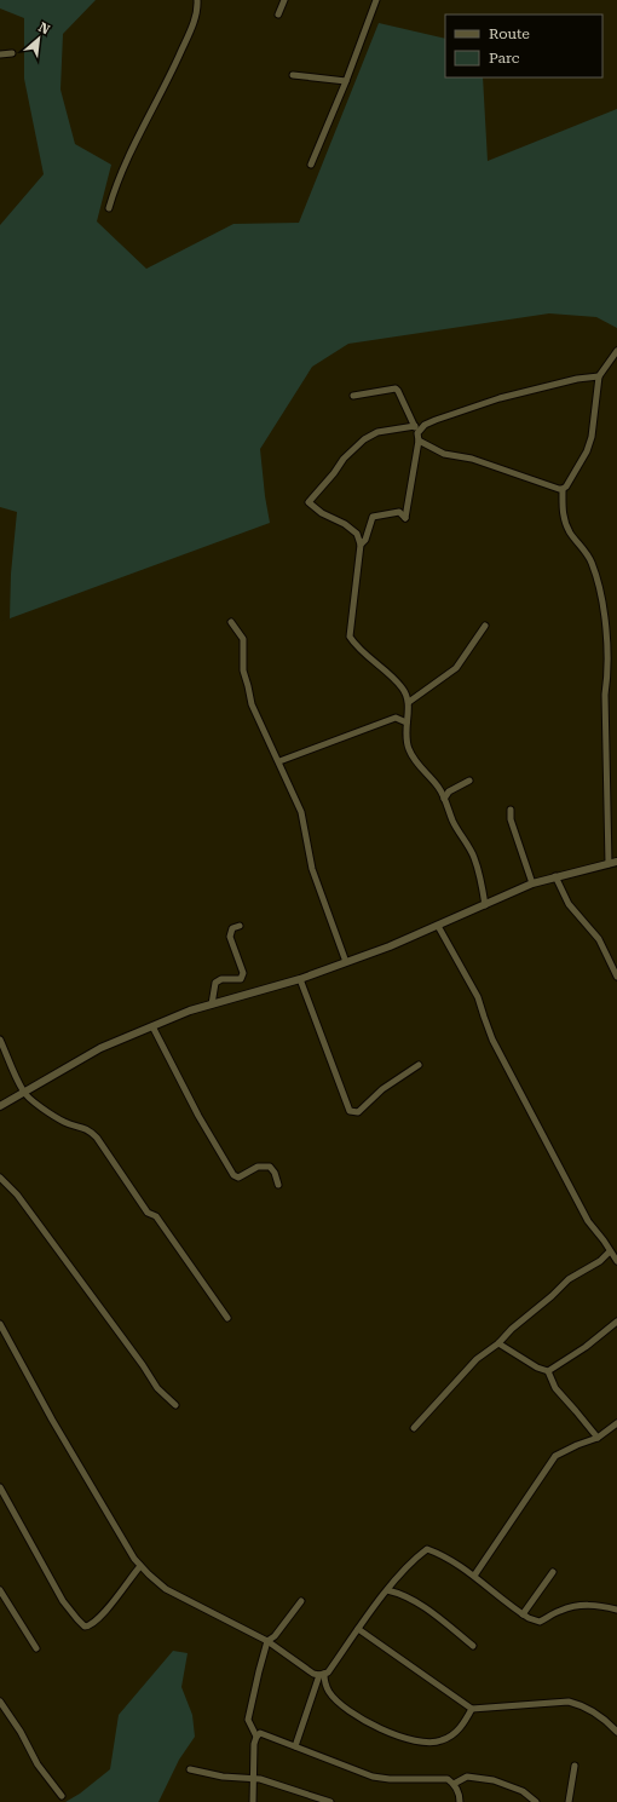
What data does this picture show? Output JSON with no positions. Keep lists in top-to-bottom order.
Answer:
{
  "legend": ["Route", "Parc"],
  "north": "top right"
}
